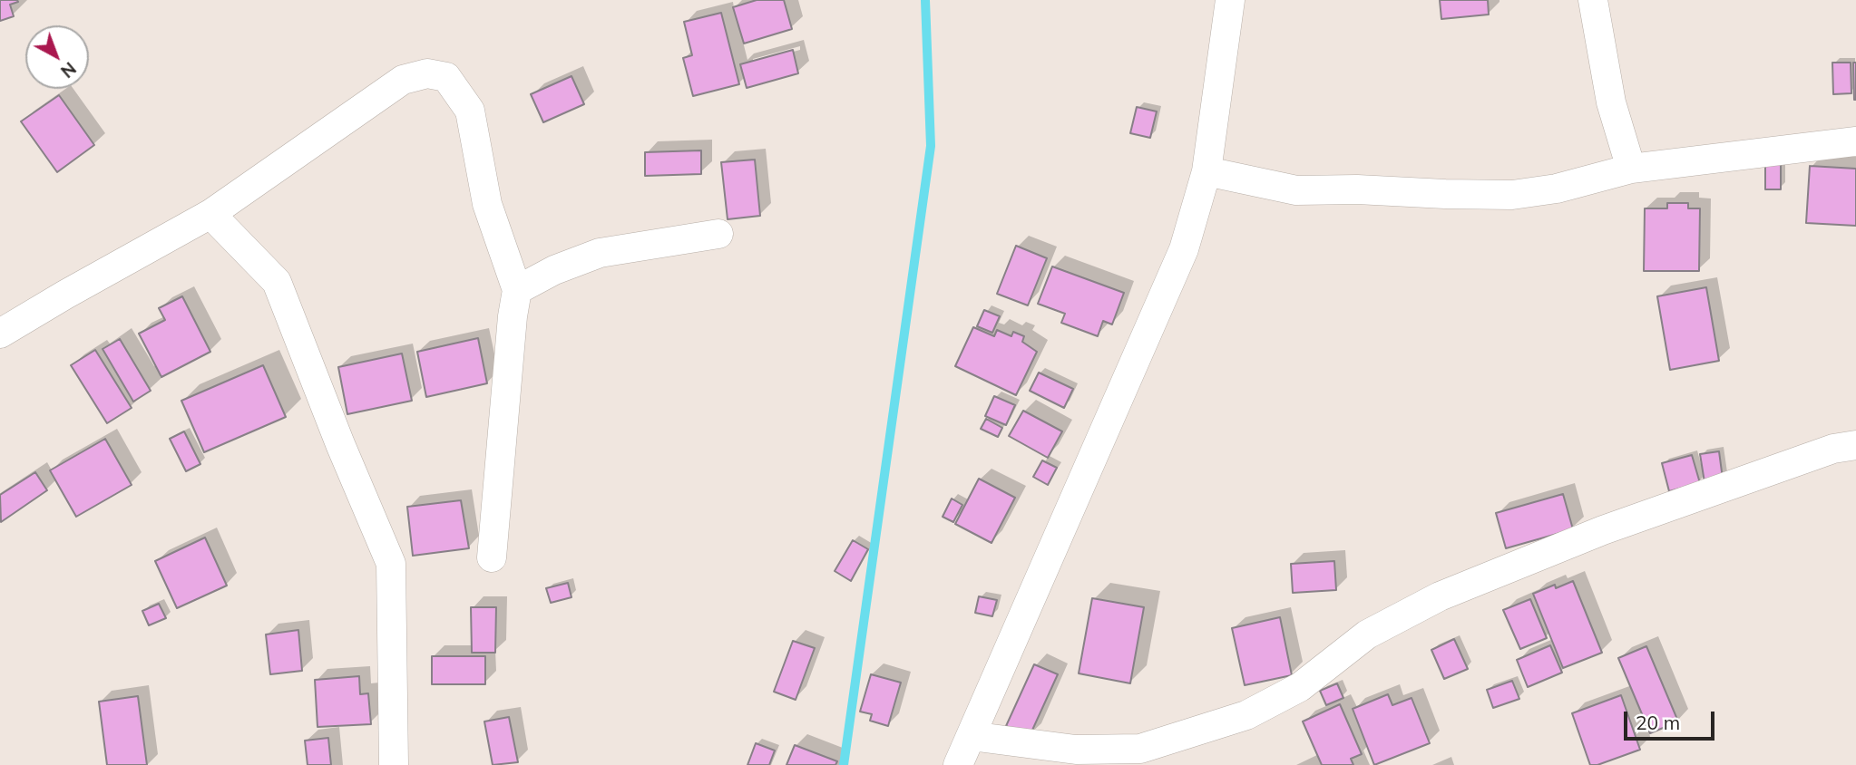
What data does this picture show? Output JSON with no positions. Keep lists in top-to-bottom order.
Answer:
{
  "scale_bar": "20 m",
  "north": "bottom right"
}
